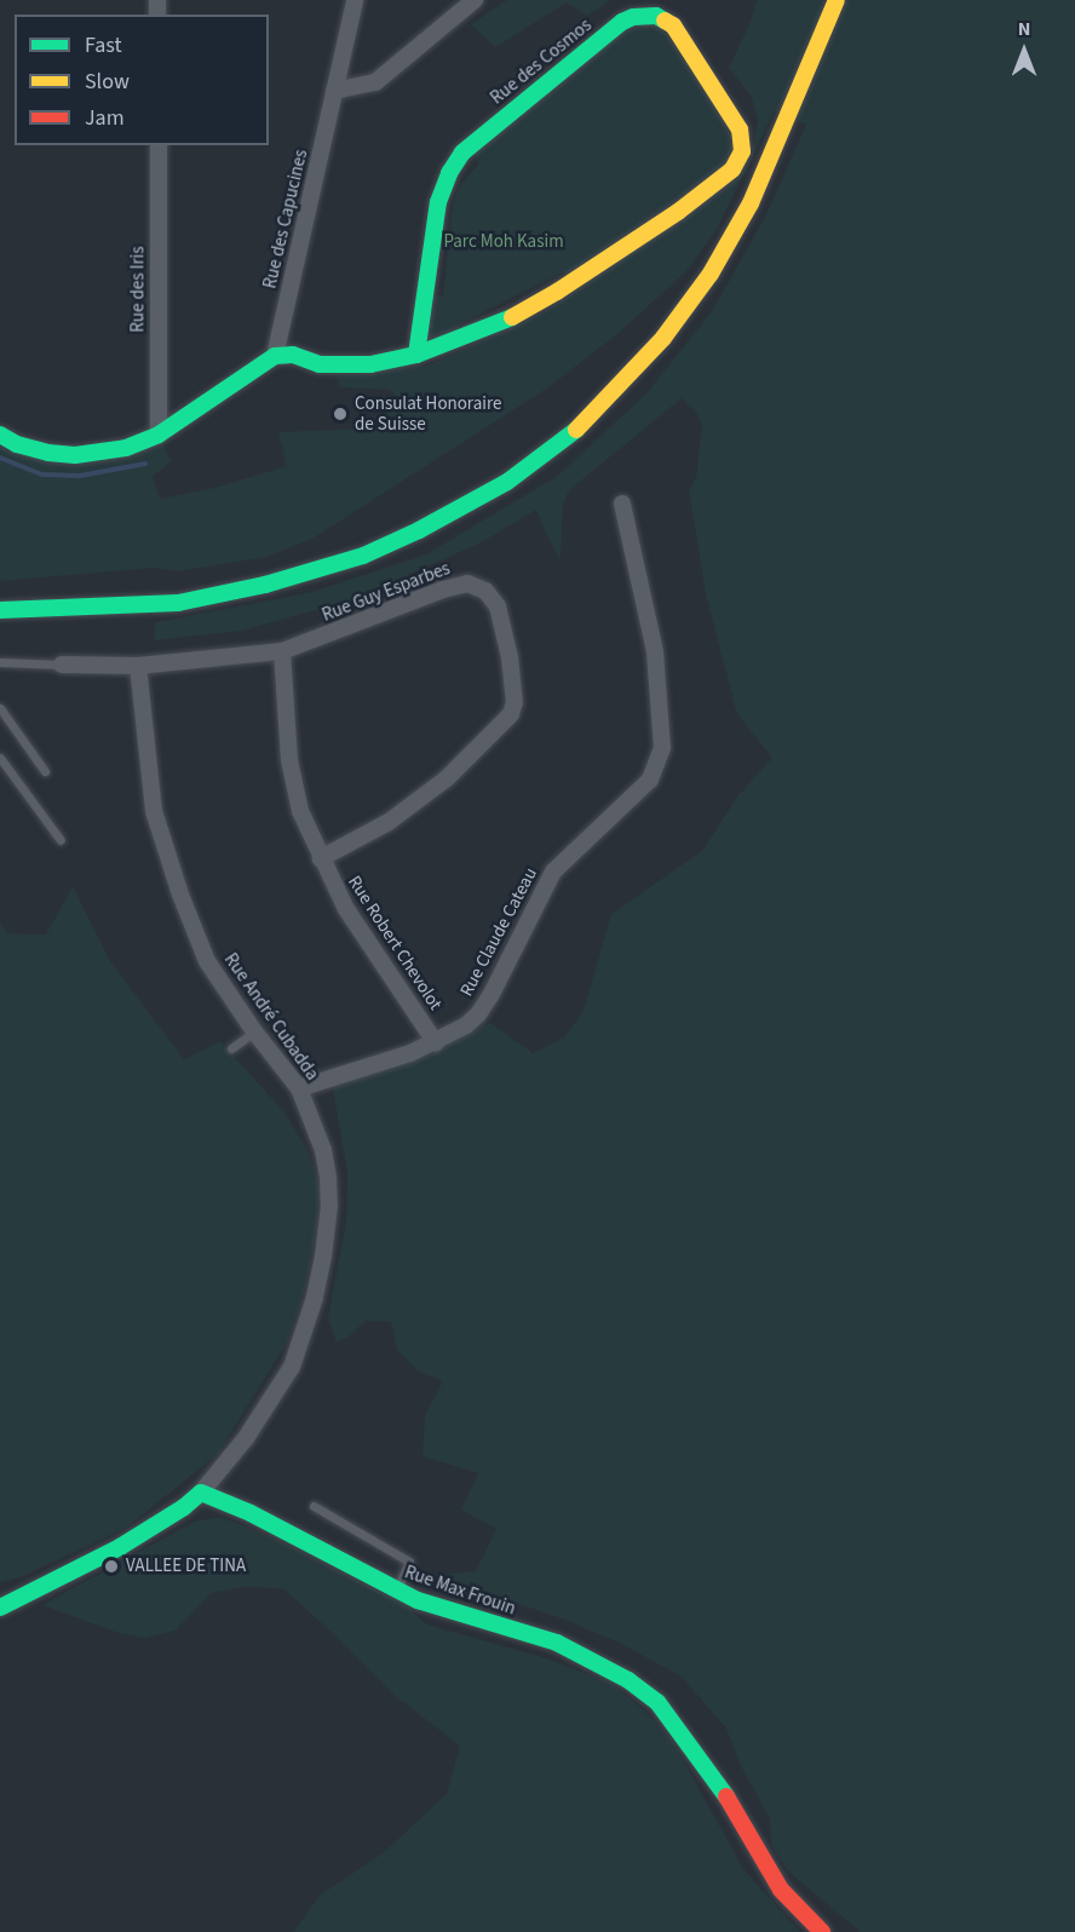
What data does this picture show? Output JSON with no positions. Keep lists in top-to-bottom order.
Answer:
{
  "streets": {
    "street": [
      "Rue des Cosmos",
      "Rue des Capucines",
      "Rue des Iris",
      "Rue Guy Esparbes",
      "Rue Claude Cateau",
      "Rue Robert Chevolot",
      "Rue André Cubadda",
      "Rue Max Frouin"
    ]
  },
  "crossings": [
    ["Rue des Cosmos", "Rue des Capucines"],
    ["Rue Guy Esparbes", "Rue Robert Chevolot"],
    ["Rue Guy Esparbes", "Rue André Cubadda"],
    ["Rue Claude Cateau", "Rue Robert Chevolot"],
    ["Rue Claude Cateau", "Rue André Cubadda"],
    ["Rue André Cubadda", "Rue Max Frouin"]
  ],
  "parks": ["Parc Moh Kasim"],
  "places": ["Consulat Honoraire de Suisse", "VALLEE DE TINA"],
  "legend": ["Fast", "Slow", "Jam"],
  "north": "top"
}
